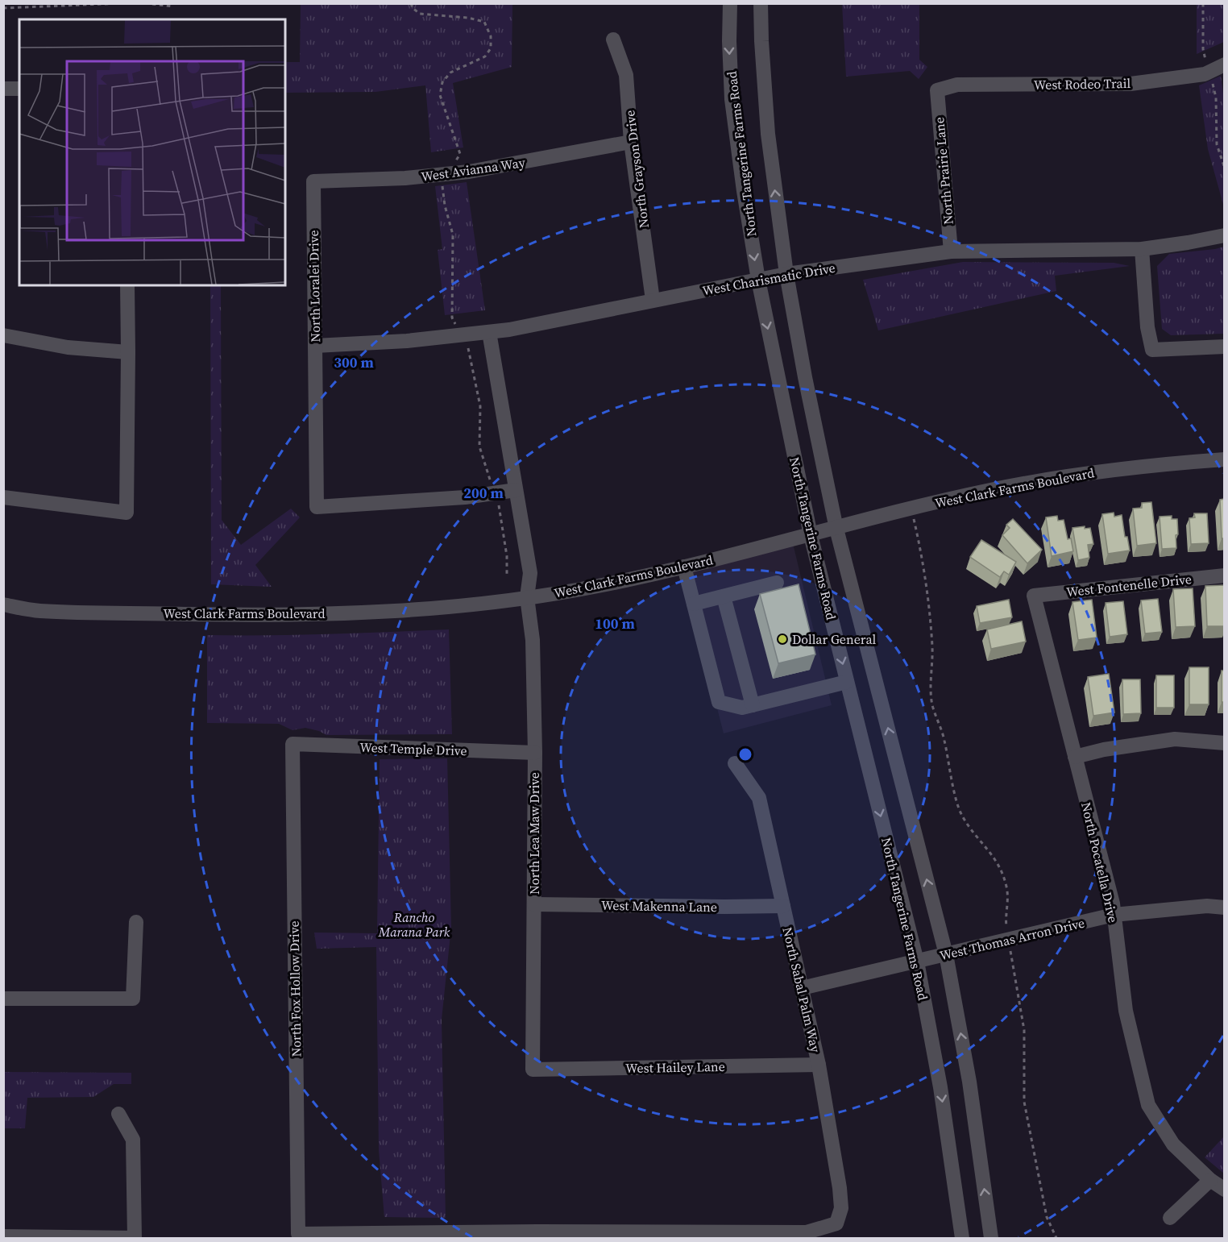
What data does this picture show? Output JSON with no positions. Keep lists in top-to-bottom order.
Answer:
{
  "streets": {
    "street": [
      "West Rodeo Trail",
      "North Tangerine Farms Road",
      "West Avianna Way",
      "North Grayson Drive",
      "North Prairie Lane",
      "West Charismatic Drive",
      "North Loralei Drive",
      "West Clark Farms Boulevard",
      "West Fontenelle Drive",
      "West Temple Drive",
      "North Lea Maw Drive",
      "North Pocatella Drive",
      "West Makenna Lane",
      "West Thomas Arron Drive",
      "North Fox Hollow Drive",
      "North Sabal Palm Way",
      "West Hailey Lane"
    ]
  },
  "crossings": [
    ["West Rodeo Trail", "North Prairie Lane"],
    ["North Tangerine Farms Road", "West Charismatic Drive"],
    ["North Tangerine Farms Road", "West Clark Farms Boulevard"],
    ["North Tangerine Farms Road", "West Thomas Arron Drive"],
    ["West Avianna Way", "North Grayson Drive"],
    ["West Avianna Way", "North Loralei Drive"],
    ["North Grayson Drive", "West Charismatic Drive"],
    ["North Prairie Lane", "West Charismatic Drive"],
    ["West Charismatic Drive", "North Loralei Drive"],
    ["West Charismatic Drive", "North Lea Maw Drive"],
    ["West Clark Farms Boulevard", "North Lea Maw Drive"],
    ["West Fontenelle Drive", "North Pocatella Drive"],
    ["West Temple Drive", "North Lea Maw Drive"],
    ["West Temple Drive", "North Fox Hollow Drive"],
    ["North Lea Maw Drive", "West Makenna Lane"],
    ["North Lea Maw Drive", "West Hailey Lane"],
    ["North Pocatella Drive", "West Thomas Arron Drive"],
    ["West Makenna Lane", "North Sabal Palm Way"],
    ["West Thomas Arron Drive", "North Sabal Palm Way"],
    ["North Fox Hollow Drive", "North Sabal Palm Way"],
    ["North Sabal Palm Way", "West Hailey Lane"]
  ],
  "parks": ["Rancho Marana Park"],
  "places": ["Dollar General"],
  "rings": ["300 m", "200 m", "100 m"]
}
